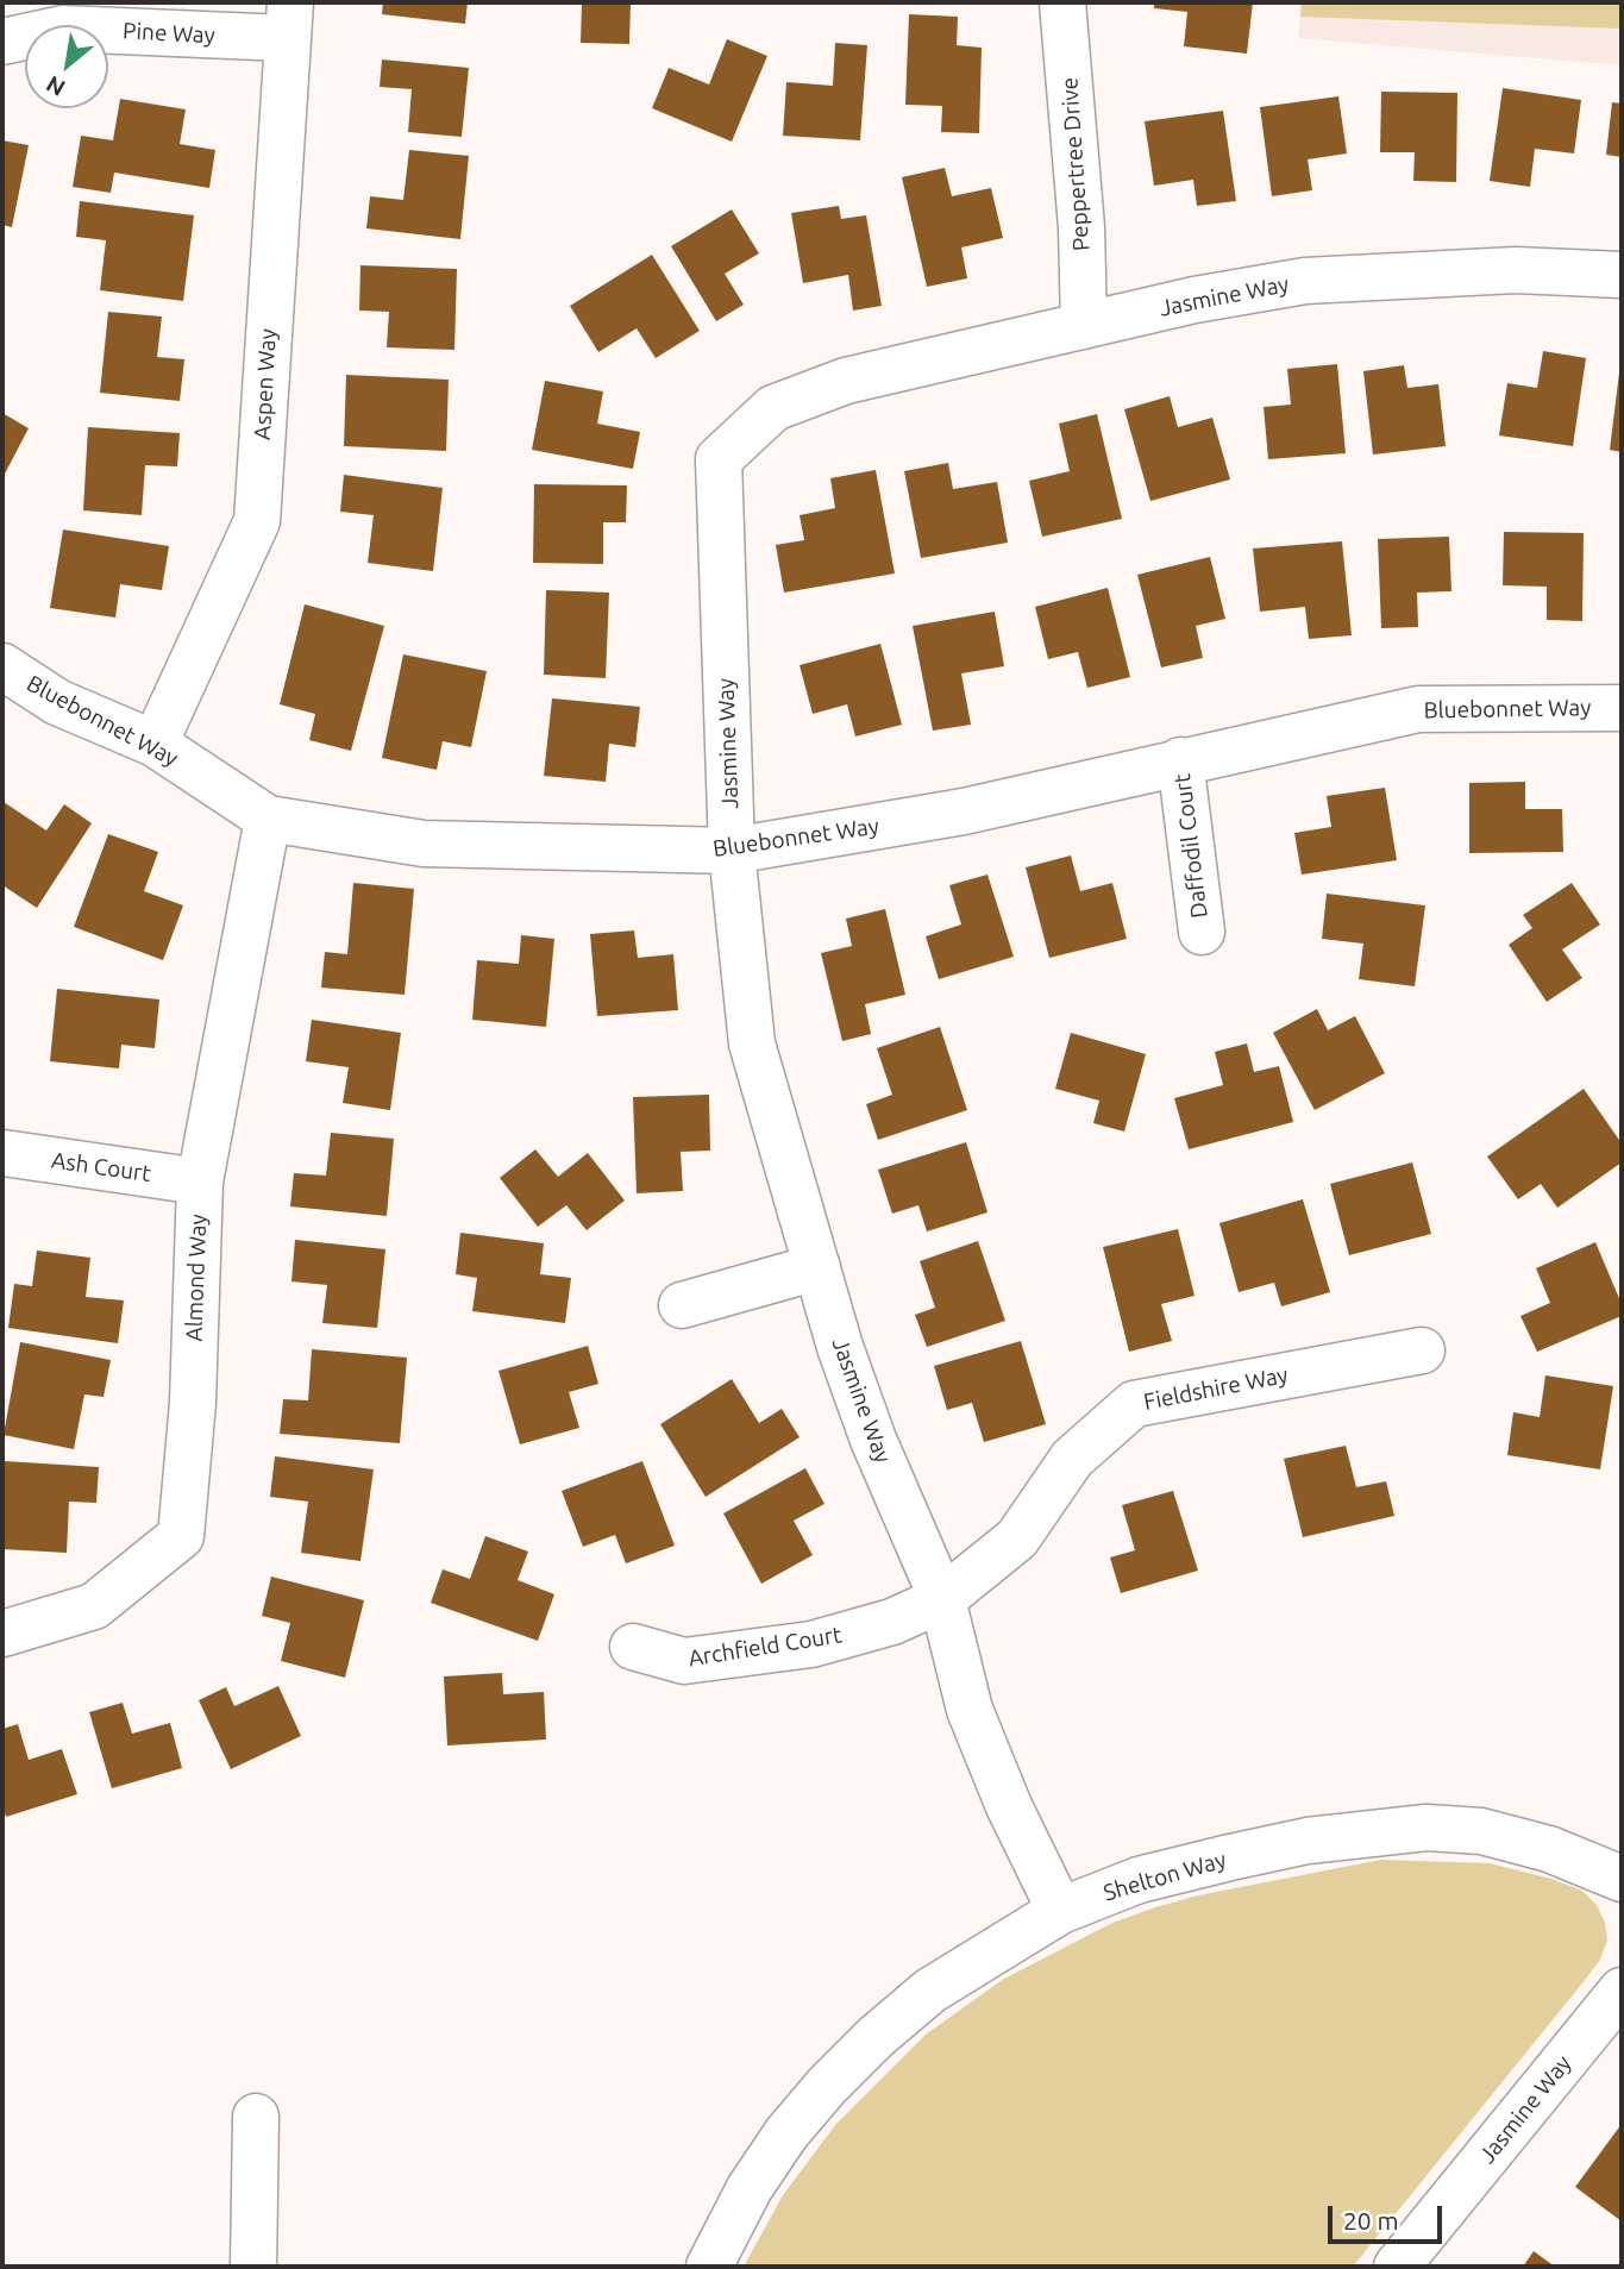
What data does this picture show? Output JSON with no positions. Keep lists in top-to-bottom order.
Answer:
{
  "streets": {
    "street": [
      "Pine Way",
      "Peppertree Drive",
      "Jasmine Way",
      "Aspen Way",
      "Bluebonnet Way",
      "Daffodil Court",
      "Ash Court",
      "Almond Way",
      "Fieldshire Way",
      "Archfield Court",
      "Shelton Way"
    ]
  },
  "crossings": [
    ["Pine Way", "Aspen Way"],
    ["Peppertree Drive", "Jasmine Way"],
    ["Jasmine Way", "Bluebonnet Way"],
    ["Jasmine Way", "Fieldshire Way"],
    ["Jasmine Way", "Archfield Court"],
    ["Jasmine Way", "Shelton Way"],
    ["Aspen Way", "Bluebonnet Way"],
    ["Bluebonnet Way", "Daffodil Court"],
    ["Bluebonnet Way", "Almond Way"],
    ["Ash Court", "Almond Way"],
    ["Fieldshire Way", "Archfield Court"]
  ],
  "scale_bar": "20 m",
  "north": "bottom left"
}
